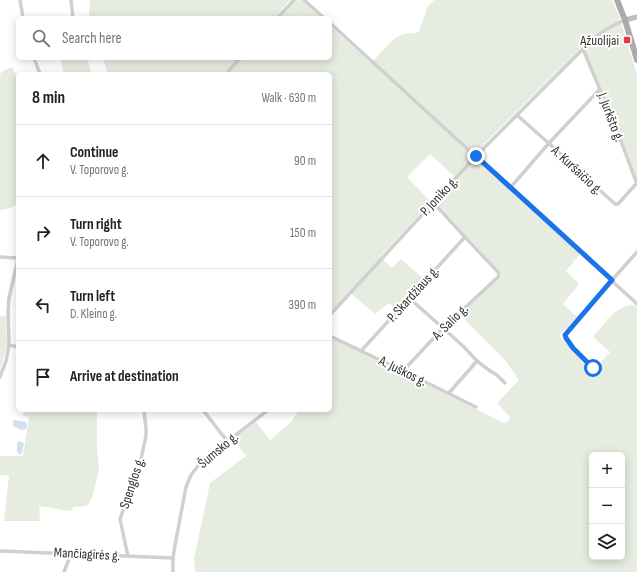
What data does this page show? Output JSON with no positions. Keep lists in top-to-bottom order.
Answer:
{
  "streets": {
    "street": [
      "J. Jurkšto g.",
      "A. Kuršaičio g.",
      "P. Joniko g.",
      "P. Skardžiaus g.",
      "A. Salio g.",
      "A. Juškos g.",
      "Šumsko g.",
      "Spenglos g.",
      "Mančiagirės g."
    ]
  },
  "crossings": [
    ["J. Jurkšto g.", "A. Kuršaičio g."],
    ["J. Jurkšto g.", "P. Joniko g."],
    ["A. Kuršaičio g.", "P. Joniko g."],
    ["P. Skardžiaus g.", "A. Salio g."],
    ["P. Skardžiaus g.", "A. Juškos g."],
    ["A. Salio g.", "A. Juškos g."],
    ["Šumsko g.", "Mančiagirės g."],
    ["Spenglos g.", "Mančiagirės g."]
  ],
  "places": {
    "transit": ["Ąžuolijai"]
  },
  "page": {
    "search": "Search here",
    "heading": ["8 min", "Walk · 630 m"],
    "list": [
      ["Continue", "V. Toporovo g.", "90 m"],
      ["Turn right", "V. Toporovo g.", "150 m"],
      ["Turn left", "D. Kleino g.", "390 m"],
      "Arrive at destination"
    ],
    "map_buttons": ["+", "−"]
  }
}
